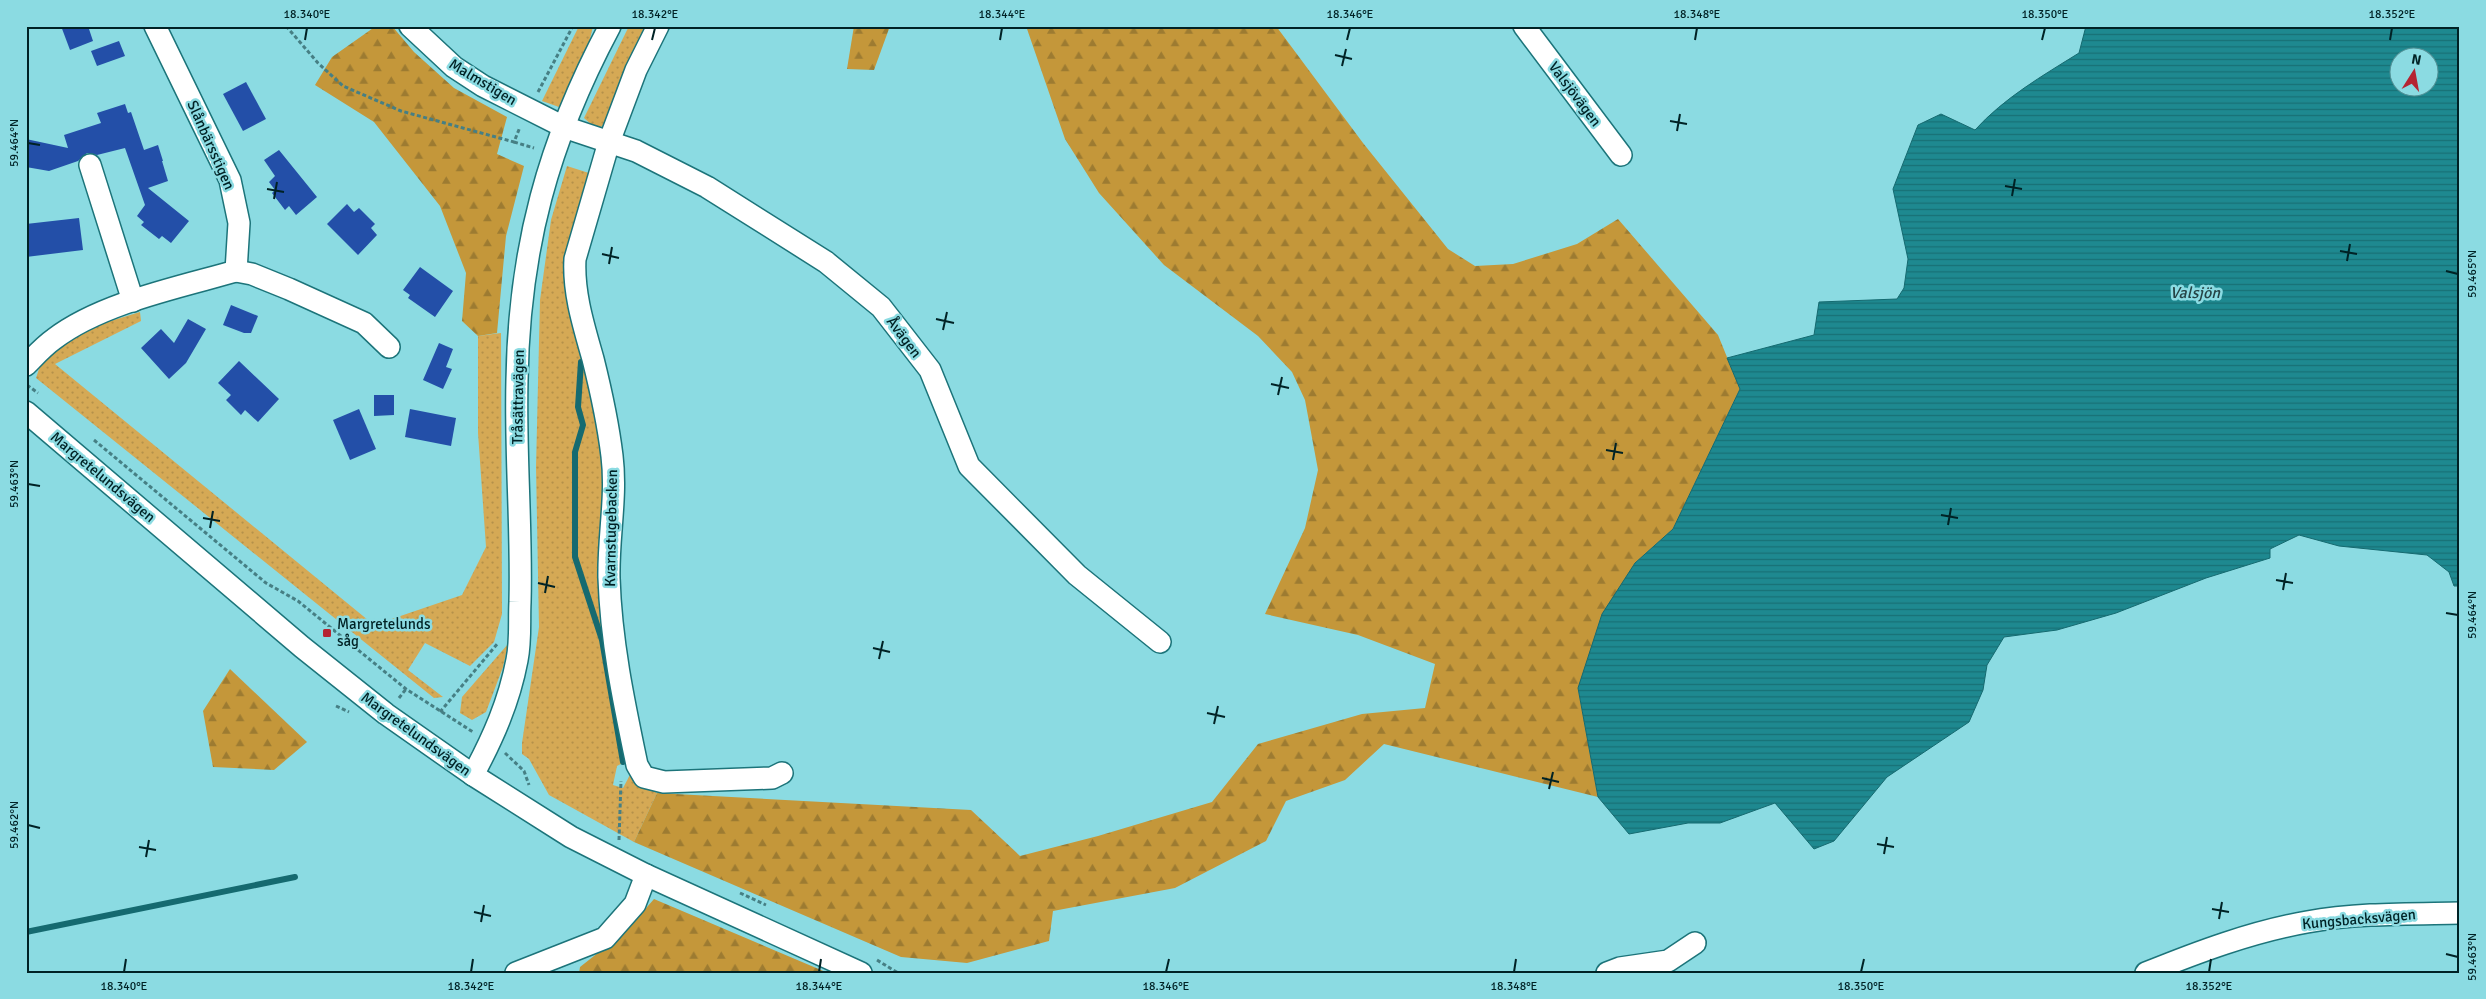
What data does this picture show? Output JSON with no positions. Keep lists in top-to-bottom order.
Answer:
{
  "streets": {
    "street": [
      "Malmstigen",
      "Valsjövägen",
      "Slånbärsstigen",
      "Åvägen",
      "Tråsättravägen",
      "Margretelundsvägen",
      "Kvarnstugebacken",
      "Kungsbacksvägen"
    ]
  },
  "crossings": [
    ["Malmstigen", "Åvägen"],
    ["Malmstigen", "Tråsättravägen"],
    ["Åvägen", "Tråsättravägen"],
    ["Åvägen", "Kvarnstugebacken"],
    ["Tråsättravägen", "Margretelundsvägen"]
  ],
  "water": ["Valsjön"],
  "places": {
    "transit": ["Margretelunds såg"]
  },
  "north": "top",
  "coordinates": [
    "18.340°E",
    "18.342°E",
    "18.344°E",
    "18.346°E",
    "18.348°E",
    "18.350°E",
    "18.352°E",
    "59.464°N",
    "59.465°N",
    "59.463°N",
    "59.462°N"
  ]
}
